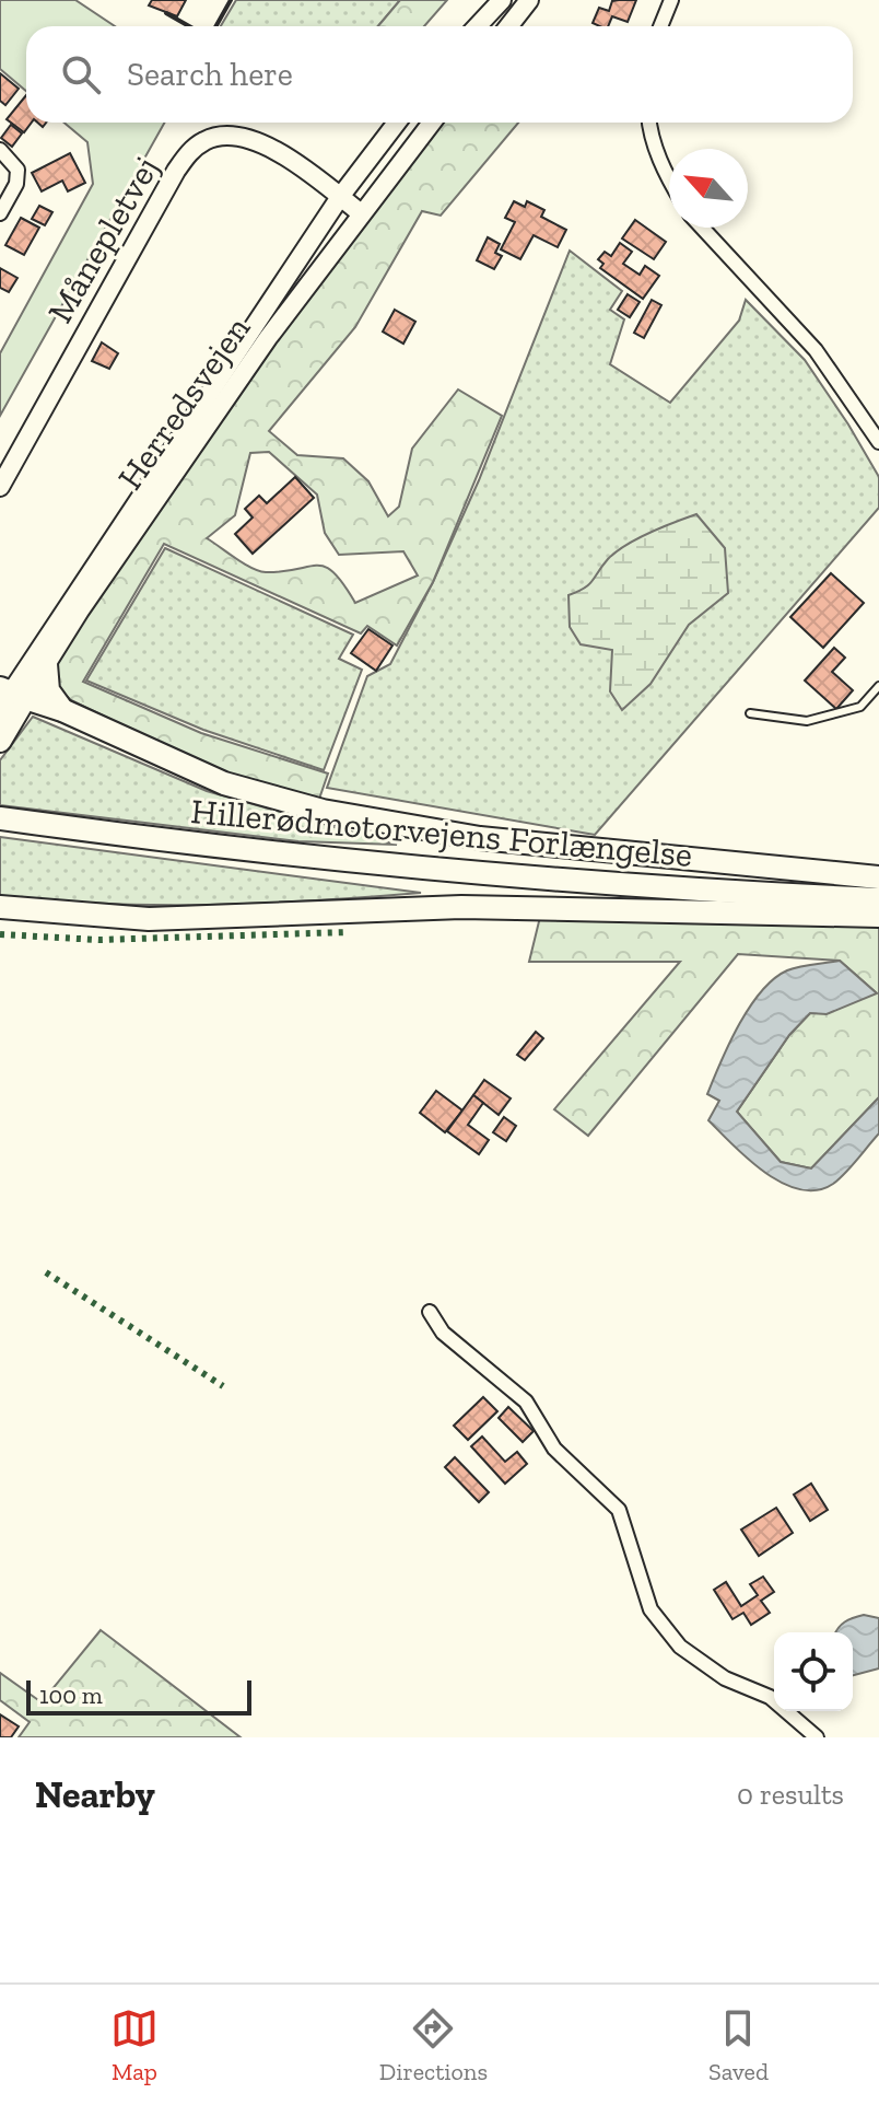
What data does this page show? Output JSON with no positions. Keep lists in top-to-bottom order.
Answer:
{
  "streets": {
    "main road": ["Herredsvejen", "Hillerødmotorvejens Forlængelse"],
    "street": ["Månepletvej"]
  },
  "crossings": [
    ["Månepletvej", "Herredsvejen"]
  ],
  "scale_bar": "100 m",
  "north": "top left",
  "page": {
    "search": "Search here",
    "scale": "100 m",
    "heading": ["Nearby", "0 results"],
    "nav": ["Map", "Directions", "Saved"]
  }
}
